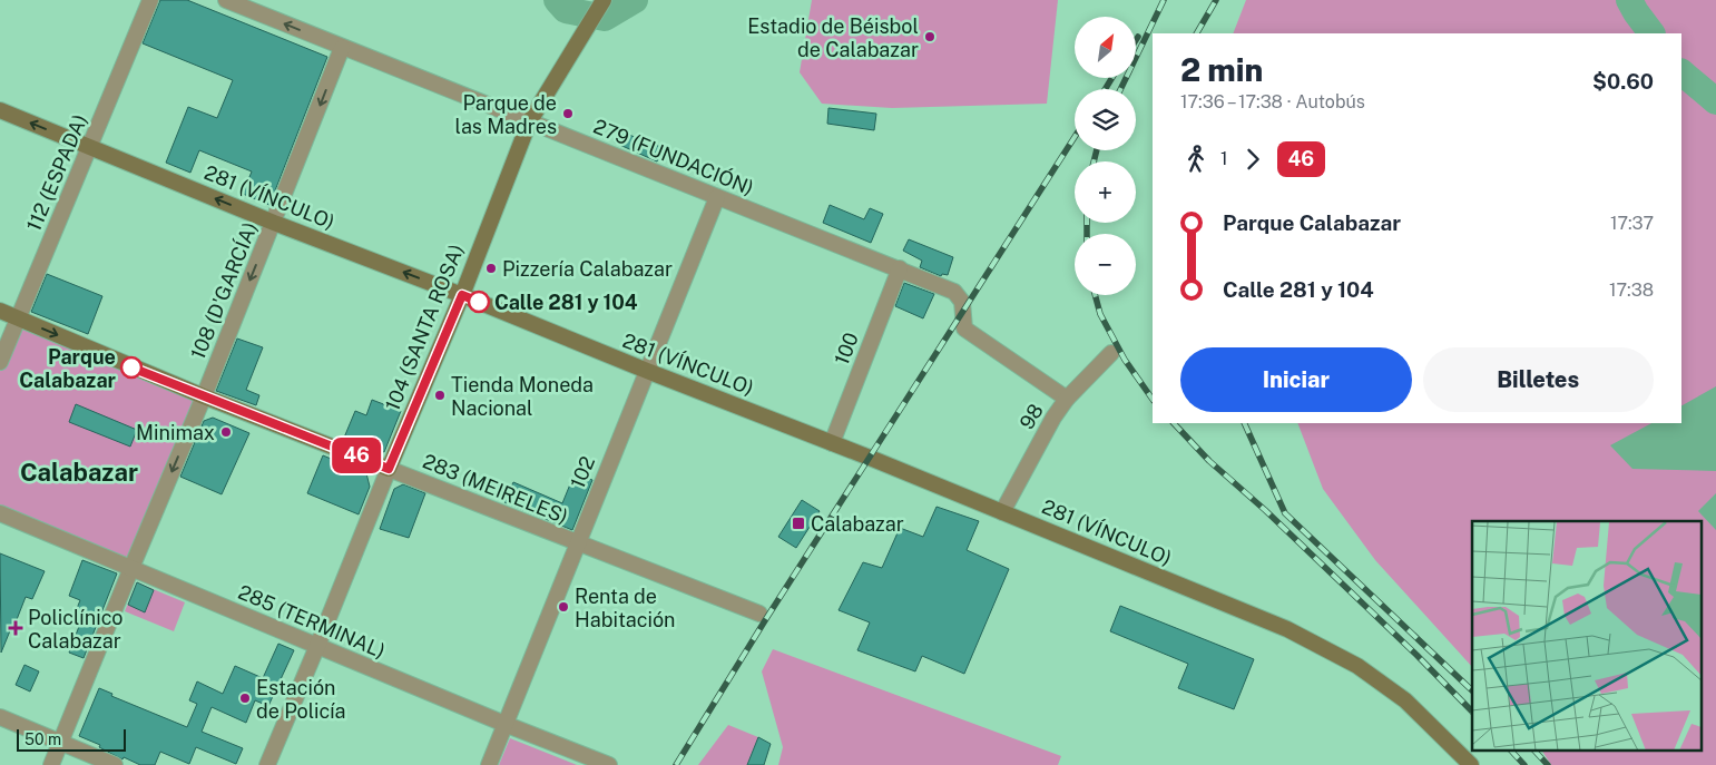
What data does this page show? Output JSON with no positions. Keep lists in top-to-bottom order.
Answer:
{
  "streets": {
    "main road": ["281 (VÍNCULO)", "104 (SANTA ROSA)", "283 (MEIRELES)"],
    "street": [
      "279 (FUNDACIÓN)",
      "112 (ESPADA)",
      "108 (D'GARCÍA)",
      "100",
      "98",
      "102",
      "285 (TERMINAL)"
    ]
  },
  "crossings": [
    ["279 (FUNDACIÓN)", "108 (D'GARCÍA)"],
    ["279 (FUNDACIÓN)", "104 (SANTA ROSA)"],
    ["279 (FUNDACIÓN)", "100"],
    ["279 (FUNDACIÓN)", "98"],
    ["279 (FUNDACIÓN)", "102"],
    ["112 (ESPADA)", "281 (VÍNCULO)"],
    ["112 (ESPADA)", "283 (MEIRELES)"],
    ["281 (VÍNCULO)", "108 (D'GARCÍA)"],
    ["281 (VÍNCULO)", "104 (SANTA ROSA)"],
    ["281 (VÍNCULO)", "100"],
    ["281 (VÍNCULO)", "98"],
    ["281 (VÍNCULO)", "102"],
    ["108 (D'GARCÍA)", "283 (MEIRELES)"],
    ["108 (D'GARCÍA)", "285 (TERMINAL)"],
    ["104 (SANTA ROSA)", "283 (MEIRELES)"],
    ["104 (SANTA ROSA)", "285 (TERMINAL)"],
    ["102", "283 (MEIRELES)"],
    ["102", "285 (TERMINAL)"]
  ],
  "one_way": ["108 (D'GARCÍA)"],
  "districts": ["Calabazar"],
  "places": {
    "other": [
      "Estadio de Béisbol de Calabazar",
      "Parque de las Madres",
      "Pizzería Calabazar",
      "Calle 281 y 104",
      "Parque Calabazar",
      "Tienda Moneda Nacional",
      "Minimax",
      "Renta de Habitación",
      "Estación de Policía"
    ],
    "transit": ["Calabazar"],
    "health": ["Policlínico Calabazar"]
  },
  "lines": ["bus line 46"],
  "scale_bar": "50 m",
  "north": "top right",
  "page": {
    "on_map": "46",
    "map_buttons": ["+", "−"],
    "heading": ["2 min", "17:36 – 17:38 · Autobús", "$0.60"],
    "legs": ["1", "46"],
    "list": [
      {
        "name": "Parque Calabazar",
        "value": "17:37"
      },
      {
        "name": "Calle 281 y 104",
        "value": "17:38"
      }
    ],
    "buttons": ["Iniciar", "Billetes"],
    "scale": "50 m"
  }
}
